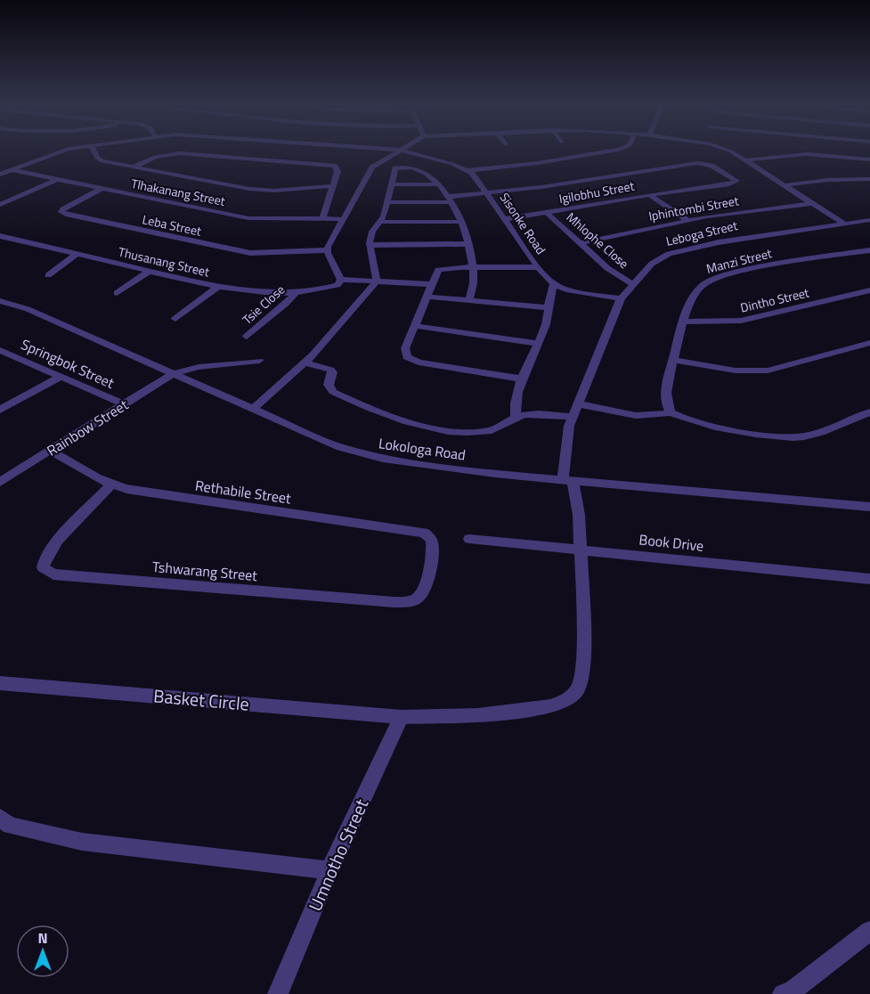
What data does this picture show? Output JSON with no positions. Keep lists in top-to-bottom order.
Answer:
{
  "streets": {
    "street": [
      "Tlhakanang Street",
      "Igilobhu Street",
      "Iphintombi Street",
      "Sisonke Road",
      "Leba Street",
      "Leboga Street",
      "Mhlophe Close",
      "Manzi Street",
      "Thusanang Street",
      "Dintho Street",
      "Tsie Close",
      "Springbok Street",
      "Rainbow Street",
      "Lokologa Road",
      "Rethabile Street",
      "Book Drive",
      "Tshwarang Street",
      "Basket Circle",
      "Umnotho Street"
    ]
  },
  "crossings": [
    ["Tlhakanang Street", "Leba Street"],
    ["Igilobhu Street", "Sisonke Road"],
    ["Igilobhu Street", "Mhlophe Close"],
    ["Iphintombi Street", "Mhlophe Close"],
    ["Leboga Street", "Mhlophe Close"],
    ["Leboga Street", "Lokologa Road"],
    ["Leboga Street", "Book Drive"],
    ["Leboga Street", "Basket Circle"],
    ["Manzi Street", "Dintho Street"],
    ["Thusanang Street", "Tsie Close"],
    ["Springbok Street", "Rainbow Street"],
    ["Rainbow Street", "Lokologa Road"],
    ["Rainbow Street", "Rethabile Street"],
    ["Rethabile Street", "Tshwarang Street"],
    ["Book Drive", "Basket Circle"],
    ["Basket Circle", "Umnotho Street"]
  ],
  "north": "top"
}
